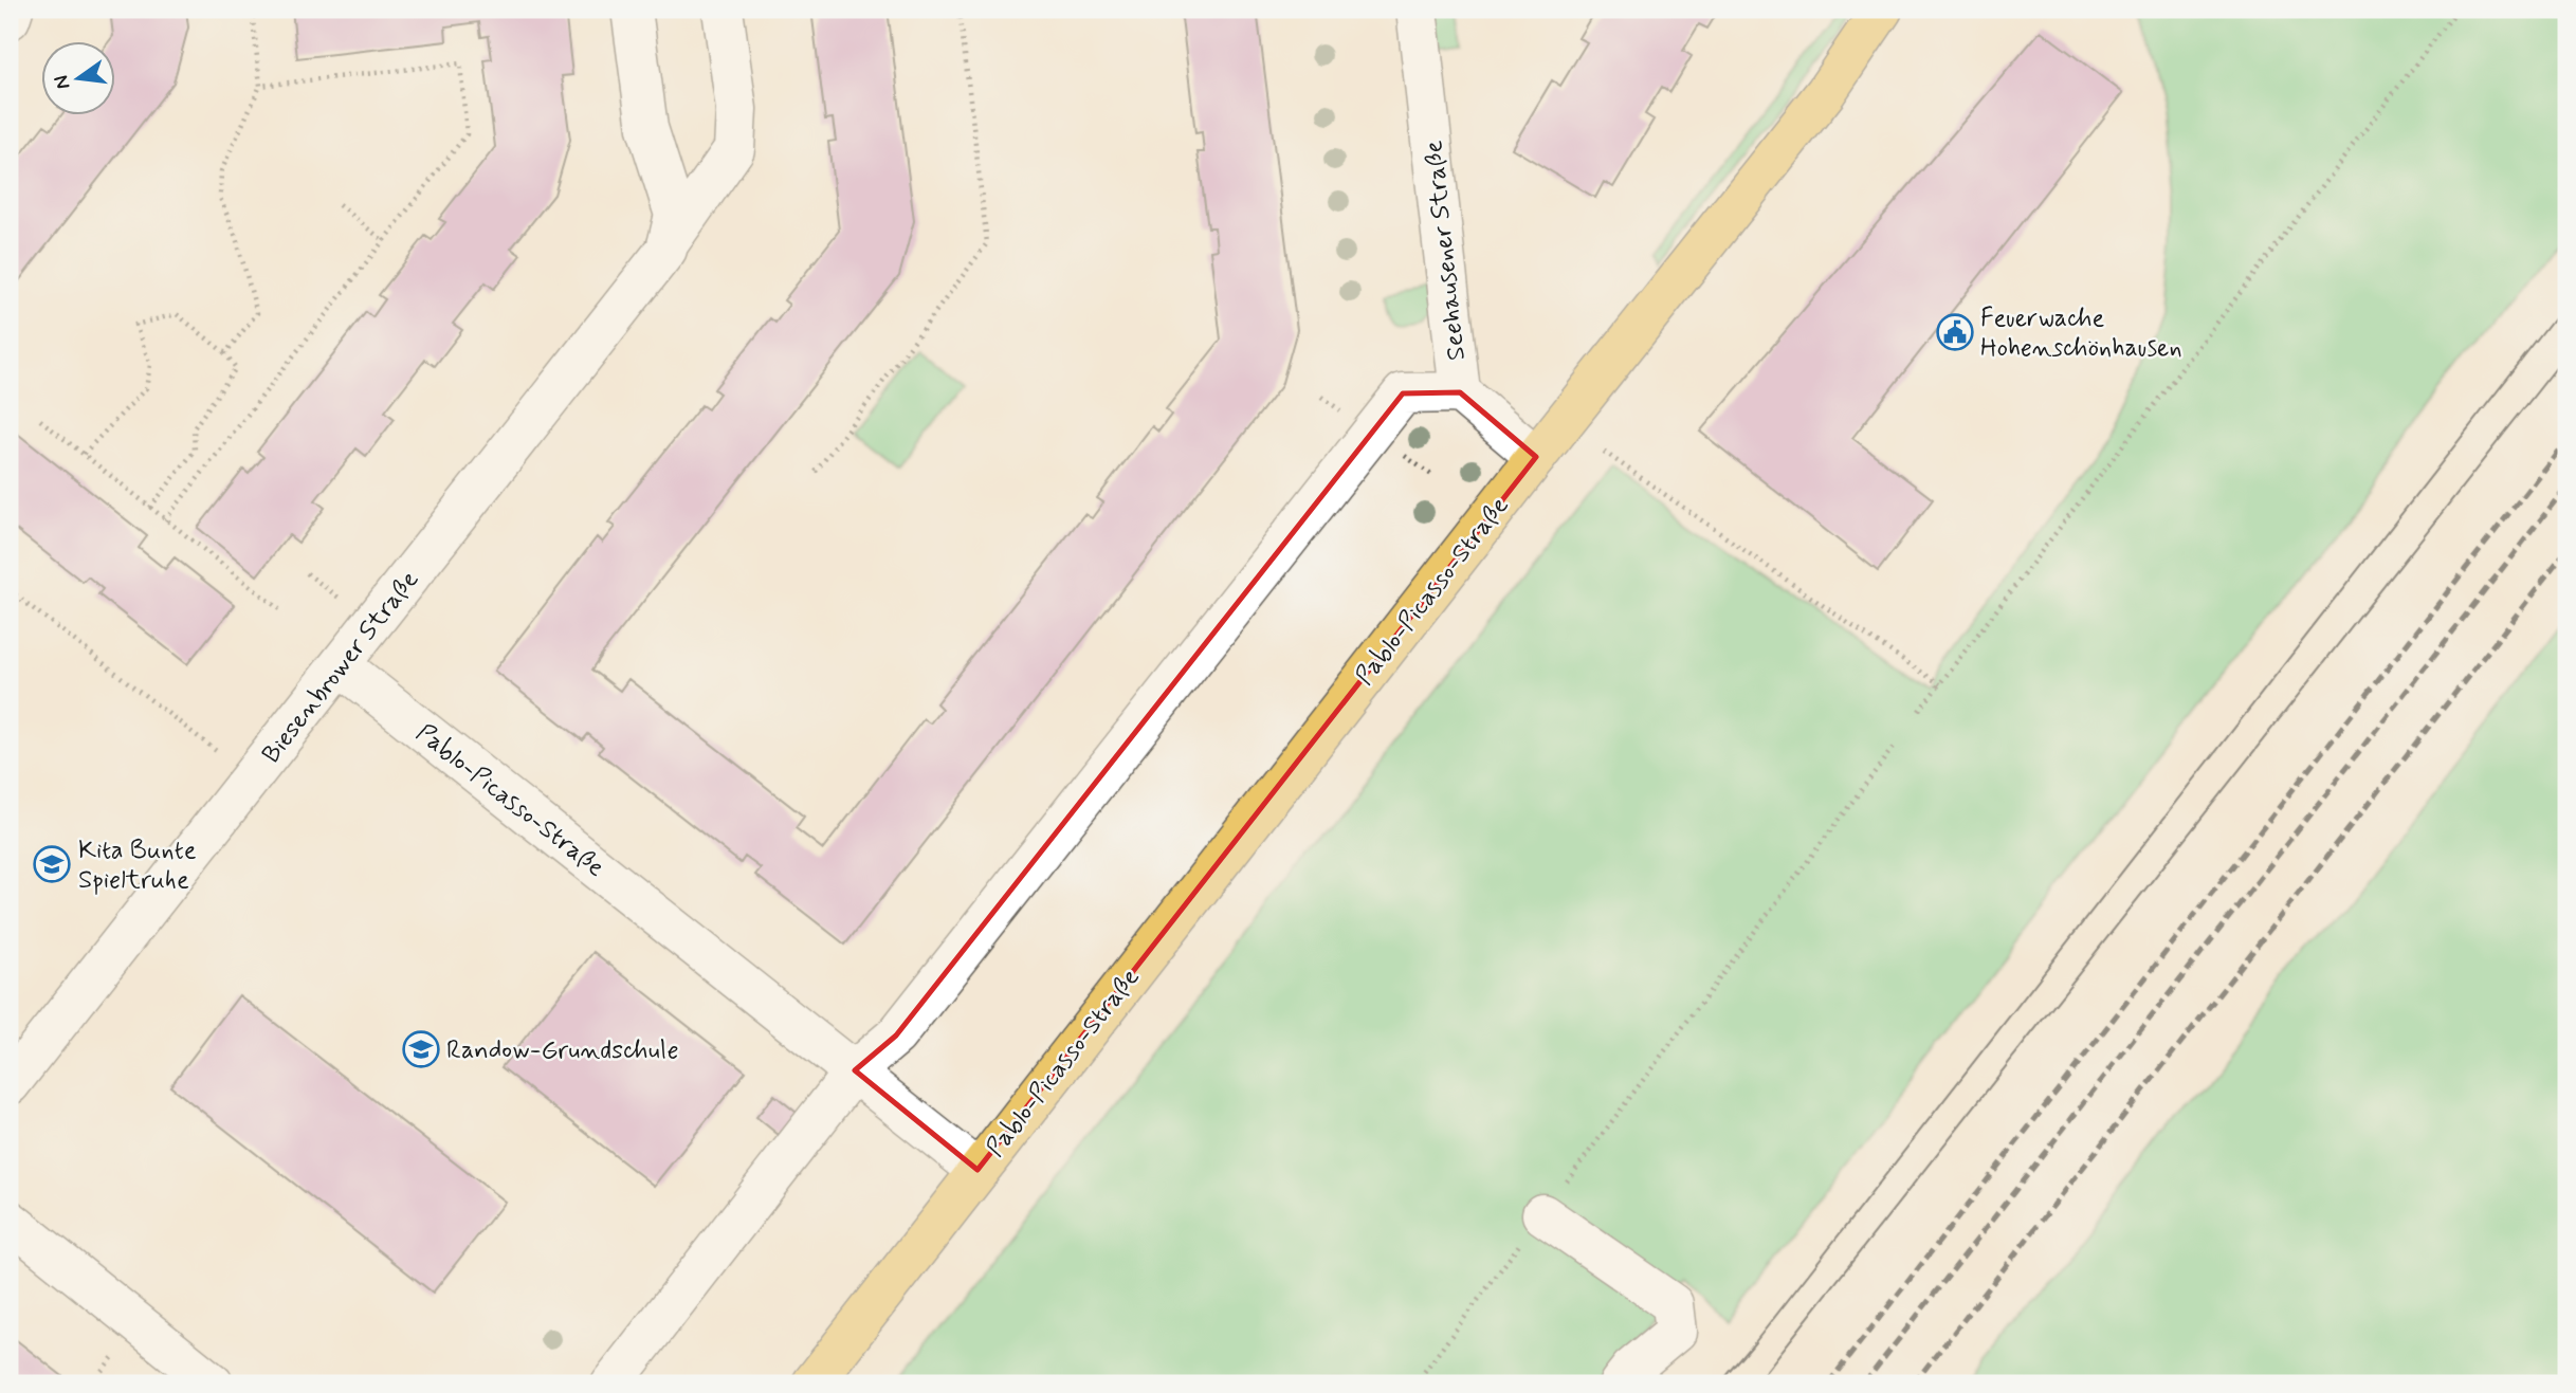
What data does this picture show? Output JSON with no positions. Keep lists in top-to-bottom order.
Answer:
{
  "streets": {
    "main road": ["Pablo-Picasso-Straße"],
    "street": ["Seehausener Straße", "Biesenbrower Straße"]
  },
  "crossings": [
    ["Seehausener Straße", "Pablo-Picasso-Straße"],
    ["Pablo-Picasso-Straße", "Biesenbrower Straße"]
  ],
  "places": {
    "public building": ["Feuerwache Hohenschönhausen"],
    "school or university": ["Kita Bunte Spieltruhe", "Randow-Grundschule"]
  },
  "north": "left"
}
